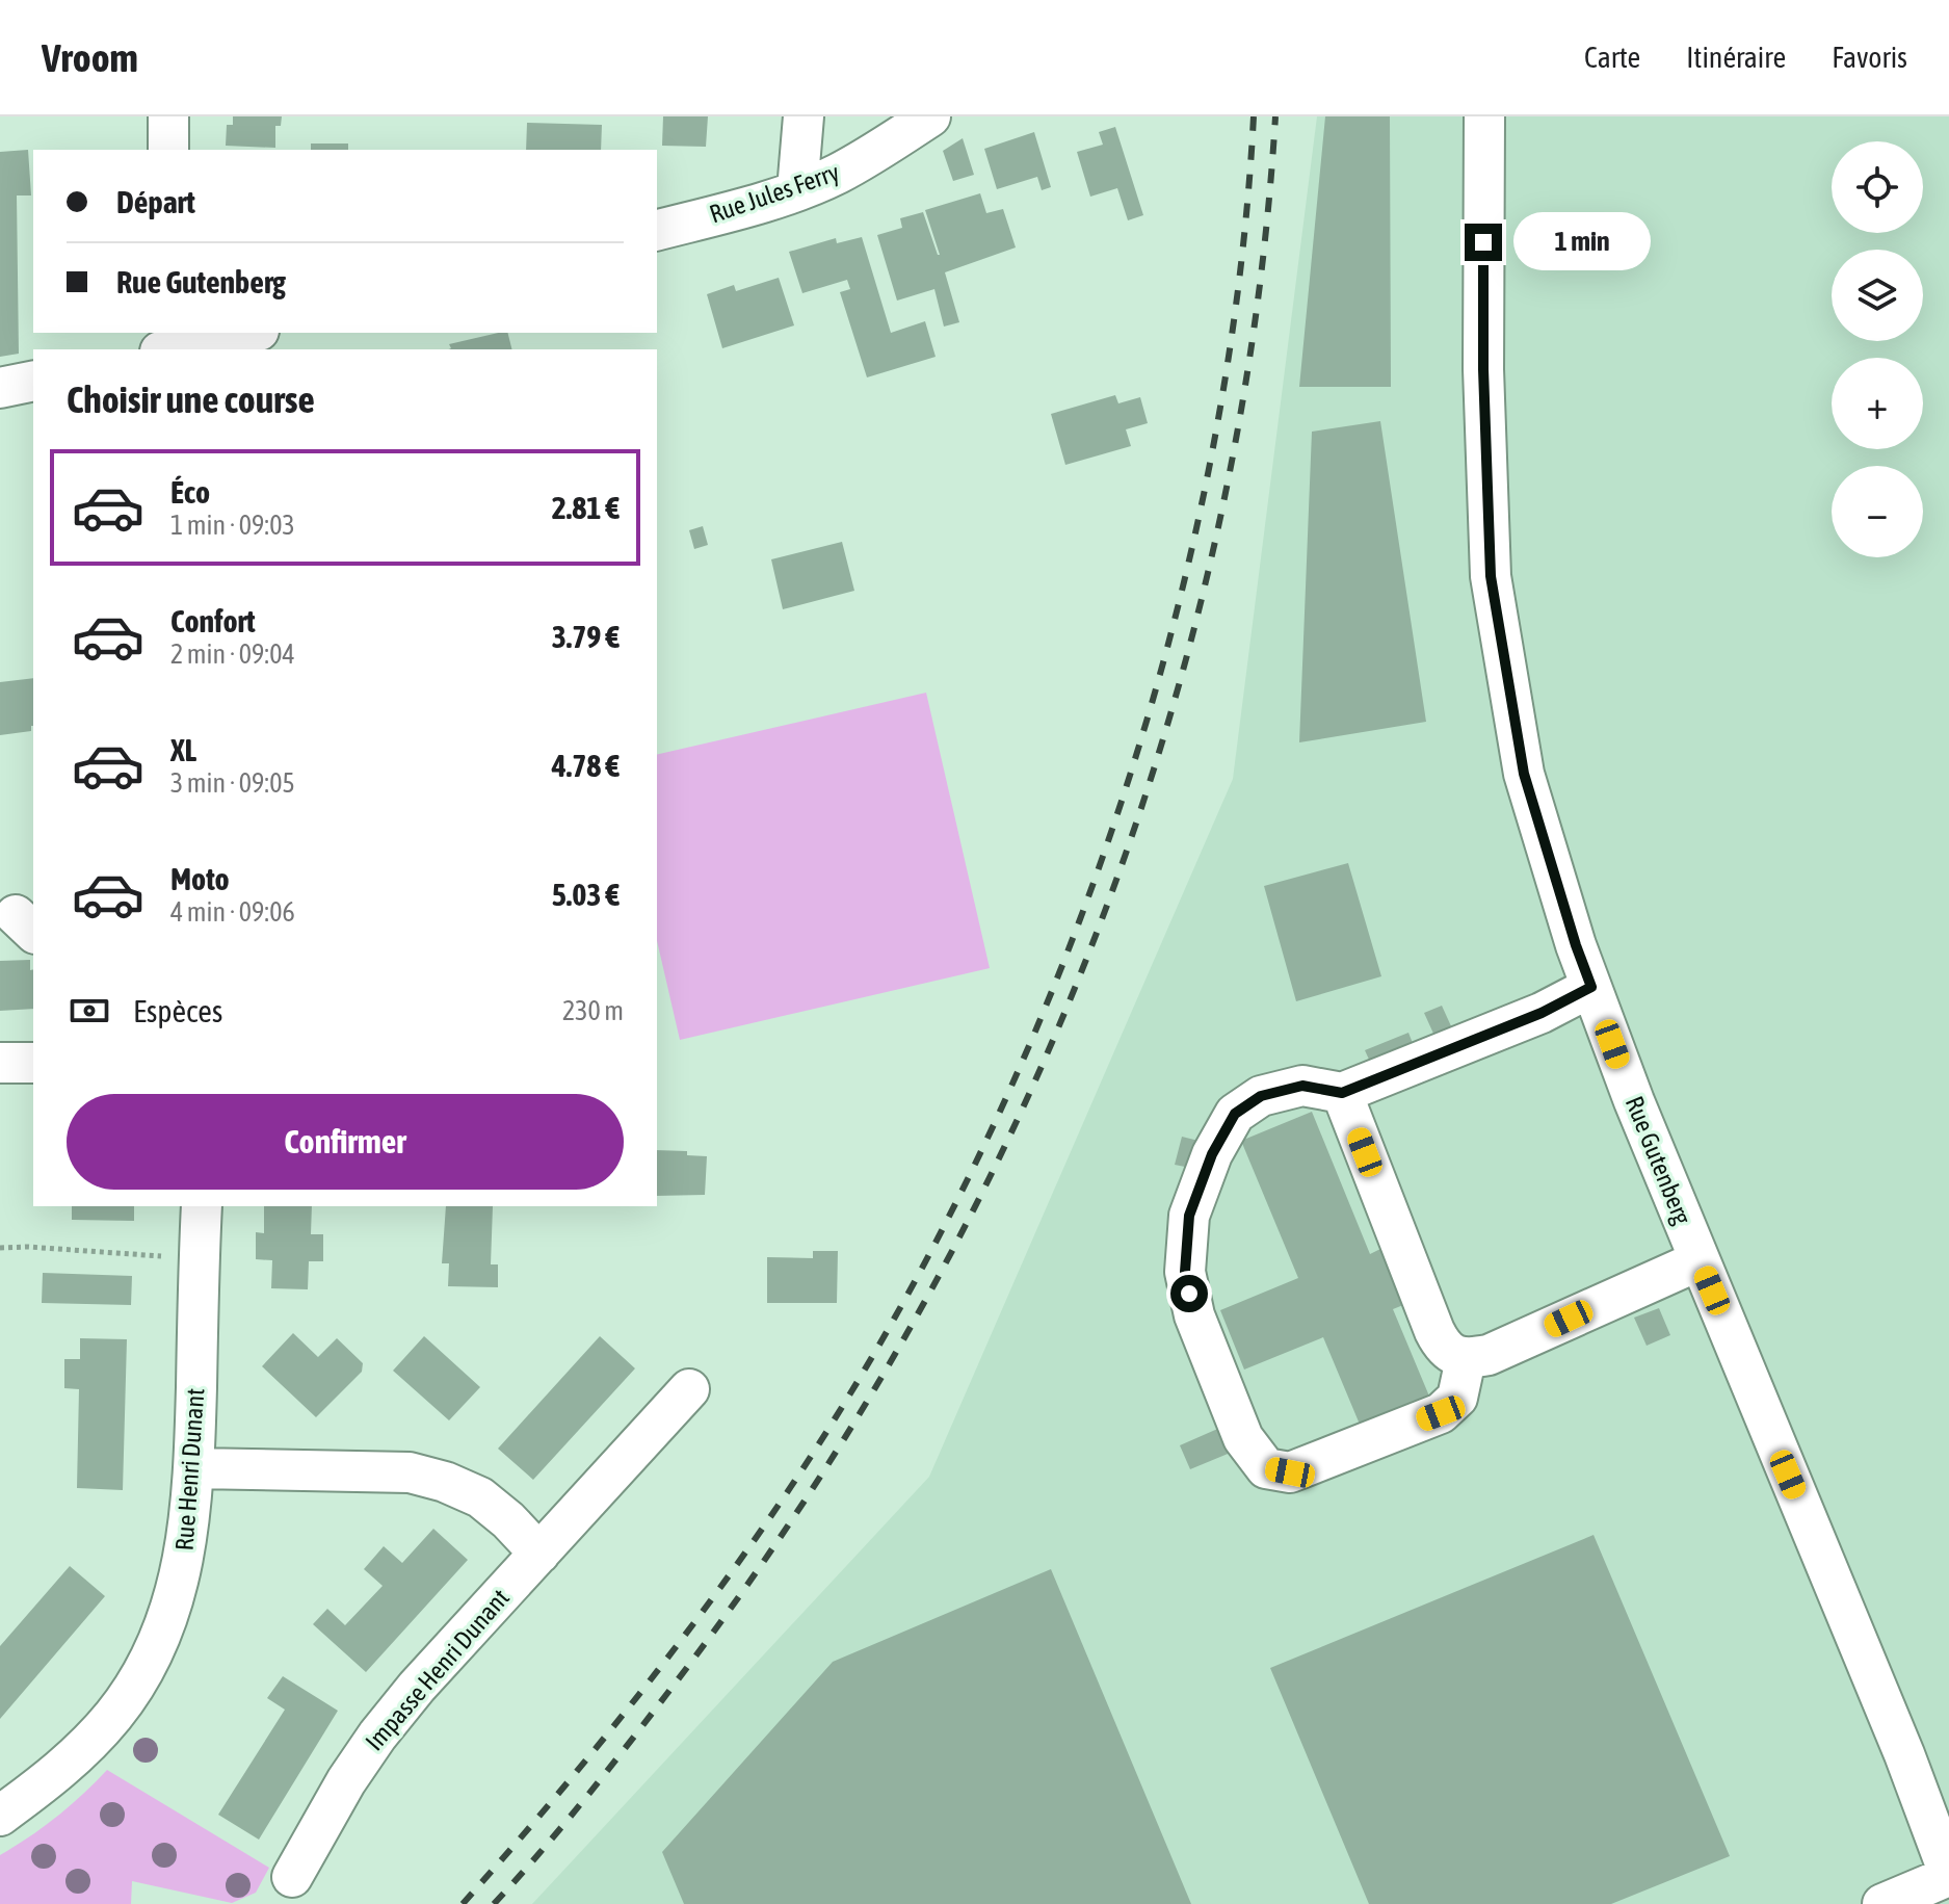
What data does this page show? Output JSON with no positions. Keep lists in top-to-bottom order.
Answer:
{
  "streets": {
    "street": [
      "Rue Jules Ferry",
      "Rue Gutenberg",
      "Rue Henri Dunant",
      "Impasse Henri Dunant"
    ]
  },
  "page": {
    "header": "Vroom",
    "nav": ["Carte", "Itinéraire", "Favoris"],
    "map_buttons": ["+", "−"],
    "banner": ["Départ", "Rue Gutenberg"],
    "bubble": "1 min",
    "heading": "Choisir une course",
    "list": [
      {
        "name": "Éco",
        "note": "1 min · 09:03",
        "value": "2.81 €"
      },
      {
        "name": "Confort",
        "note": "2 min · 09:04",
        "value": "3.79 €"
      },
      {
        "name": "XL",
        "note": "3 min · 09:05",
        "value": "4.78 €"
      },
      {
        "name": "Moto",
        "note": "4 min · 09:06",
        "value": "5.03 €"
      }
    ],
    "pay": ["Espèces", "230 m"],
    "buttons": "Confirmer"
  }
}
